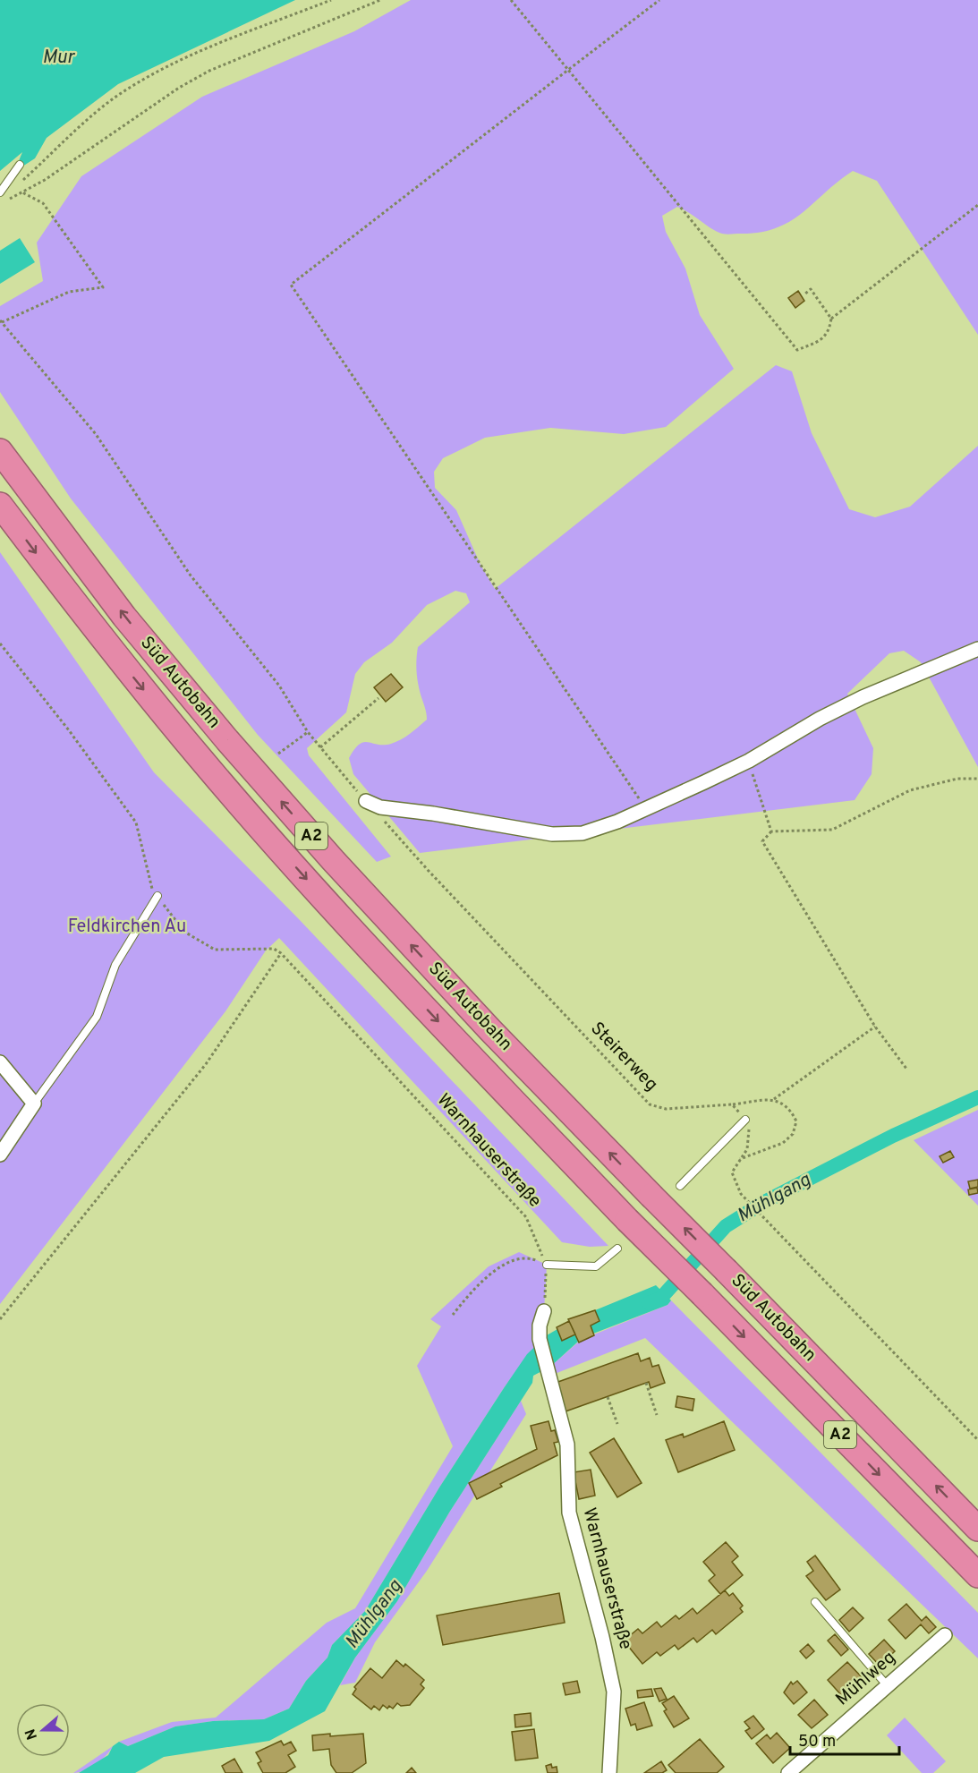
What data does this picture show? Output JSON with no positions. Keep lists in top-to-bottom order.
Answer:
{
  "streets": {
    "highway": ["Süd Autobahn", "A2"],
    "street": ["Warnhauserstraße", "Mühlweg"],
    "path": ["Steirerweg"]
  },
  "water": ["Mur", "Mühlgang"],
  "parks": ["Feldkirchen Au"],
  "scale_bar": "50 m",
  "north": "left"
}
